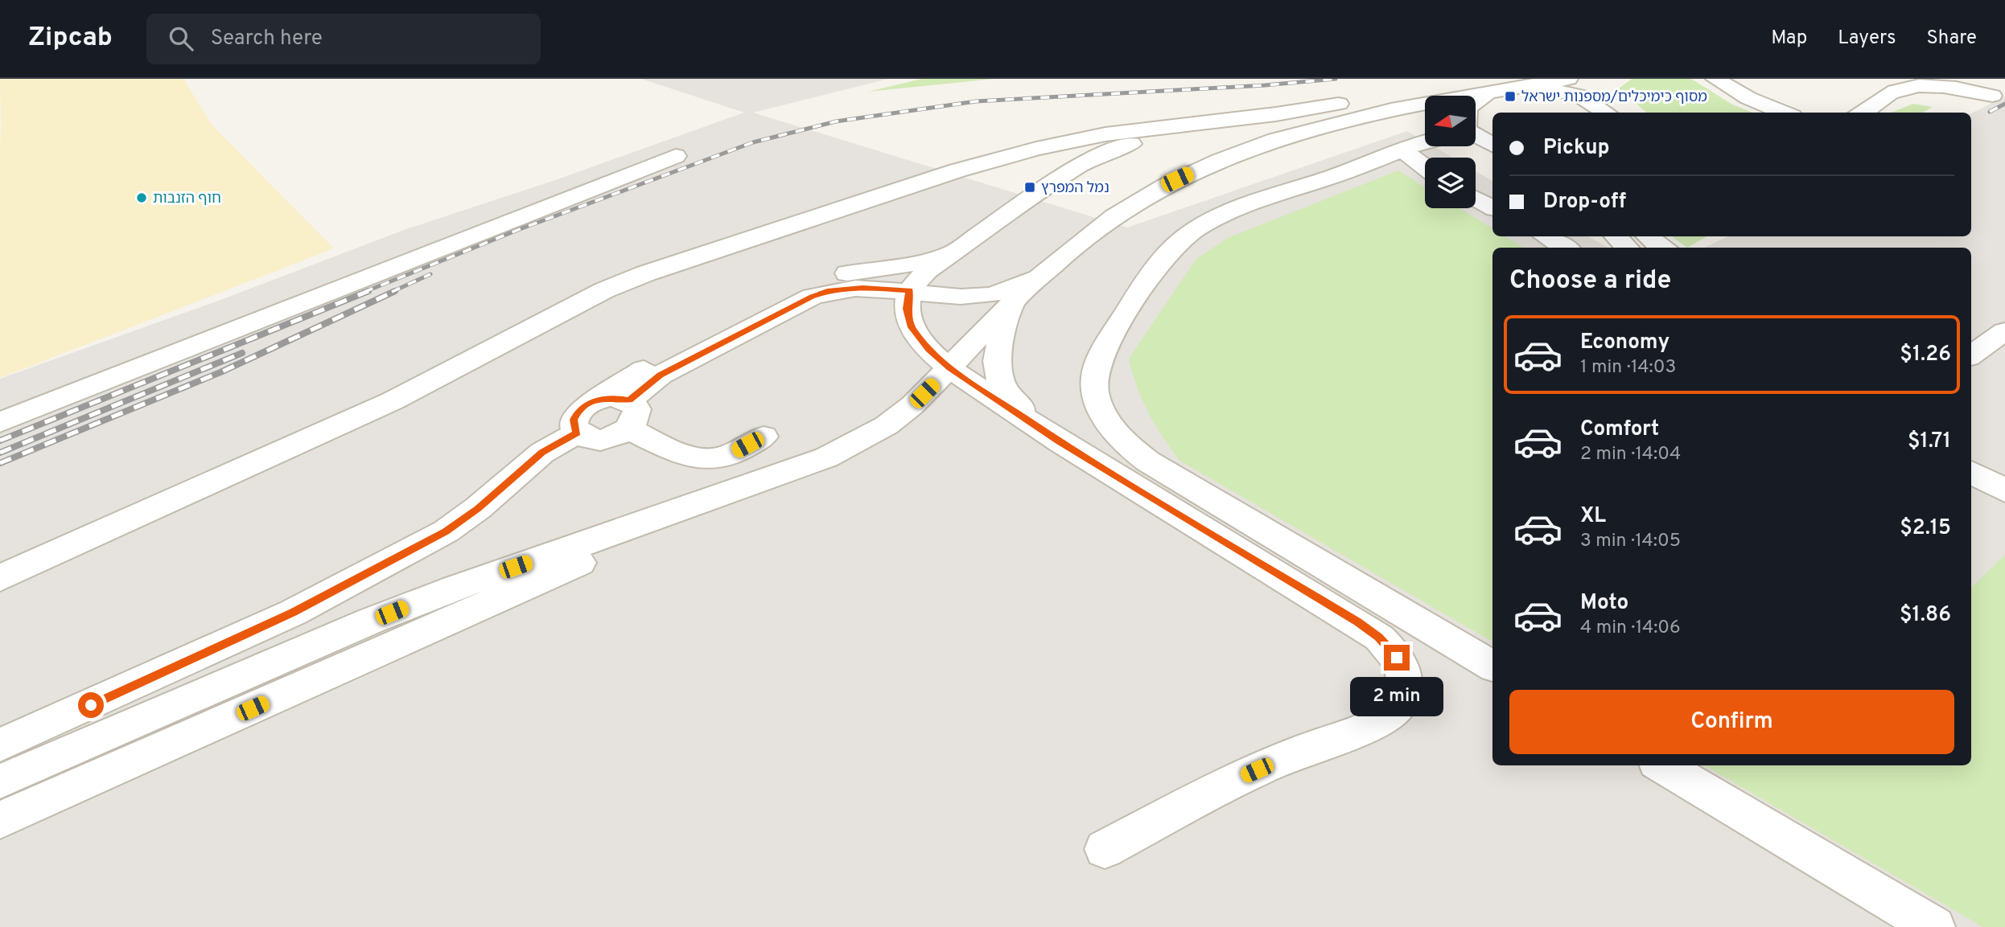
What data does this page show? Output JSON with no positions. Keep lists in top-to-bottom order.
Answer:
{
  "places": {
    "transit": ["מסוף כימיכלים/מספנות ישראל", "נמל המפרץ"],
    "other": ["חוף הזנבות"]
  },
  "north": "left",
  "page": {
    "header": "Zipcab",
    "search": "Search here",
    "nav": ["Map", "Layers", "Share"],
    "banner": ["Pickup", "Drop-off"],
    "heading": "Choose a ride",
    "list": [
      {
        "name": "Economy",
        "note": "1 min · 14:03",
        "value": "$1.26"
      },
      {
        "name": "Comfort",
        "note": "2 min · 14:04",
        "value": "$1.71"
      },
      {
        "name": "XL",
        "note": "3 min · 14:05",
        "value": "$2.15"
      },
      {
        "name": "Moto",
        "note": "4 min · 14:06",
        "value": "$1.86"
      }
    ],
    "bubble": "2 min",
    "buttons": "Confirm"
  }
}
